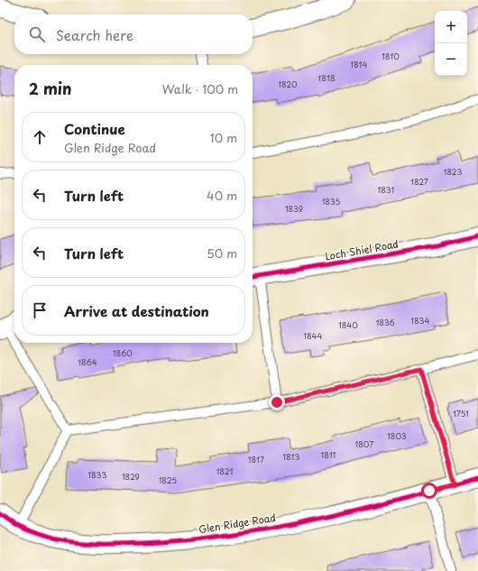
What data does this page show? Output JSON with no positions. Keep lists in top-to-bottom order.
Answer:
{
  "streets": {
    "street": ["Loch Shiel Road", "Glen Ridge Road"]
  },
  "house_numbers": [
    "1810",
    "1814",
    "1818",
    "1820",
    "1823",
    "1827",
    "1831",
    "1835",
    "1839",
    "1834",
    "1836",
    "1840",
    "1844",
    "1860",
    "1864",
    "1751",
    "1803",
    "1807",
    "1811",
    "1813",
    "1817",
    "1821",
    "1833",
    "1829",
    "1825"
  ],
  "page": {
    "map_buttons": ["+", "−"],
    "search": "Search here",
    "heading": ["2 min", "Walk · 100 m"],
    "list": [
      ["Continue", "Glen Ridge Road", "10 m"],
      ["Turn left", "40 m"],
      ["Turn left", "50 m"],
      "Arrive at destination"
    ]
  }
}
